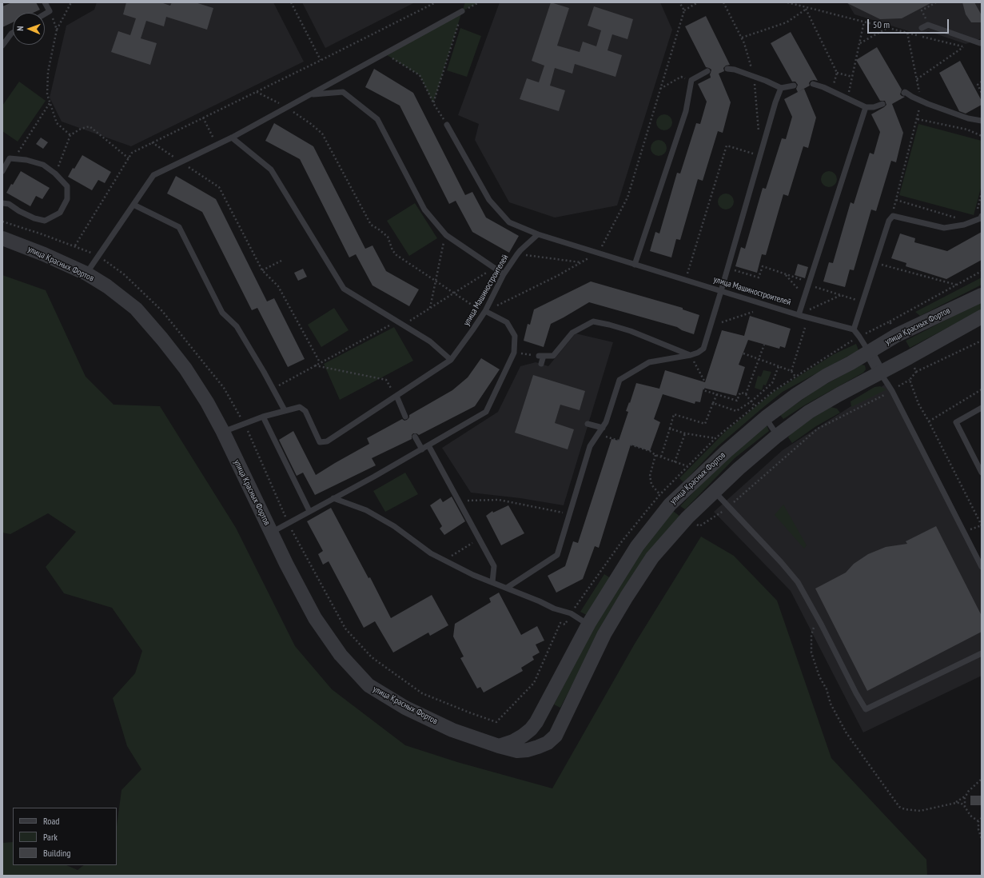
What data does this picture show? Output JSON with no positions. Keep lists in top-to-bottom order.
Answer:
{
  "streets": {
    "street": ["улица Красных Фортов"],
    "lane": ["улица Машиностроителей"]
  },
  "crossings": [
    ["улица Красных Фортов", "улица Машиностроителей"]
  ],
  "legend": ["Road", "Park", "Building"],
  "scale_bar": "50 m",
  "north": "left"
}
